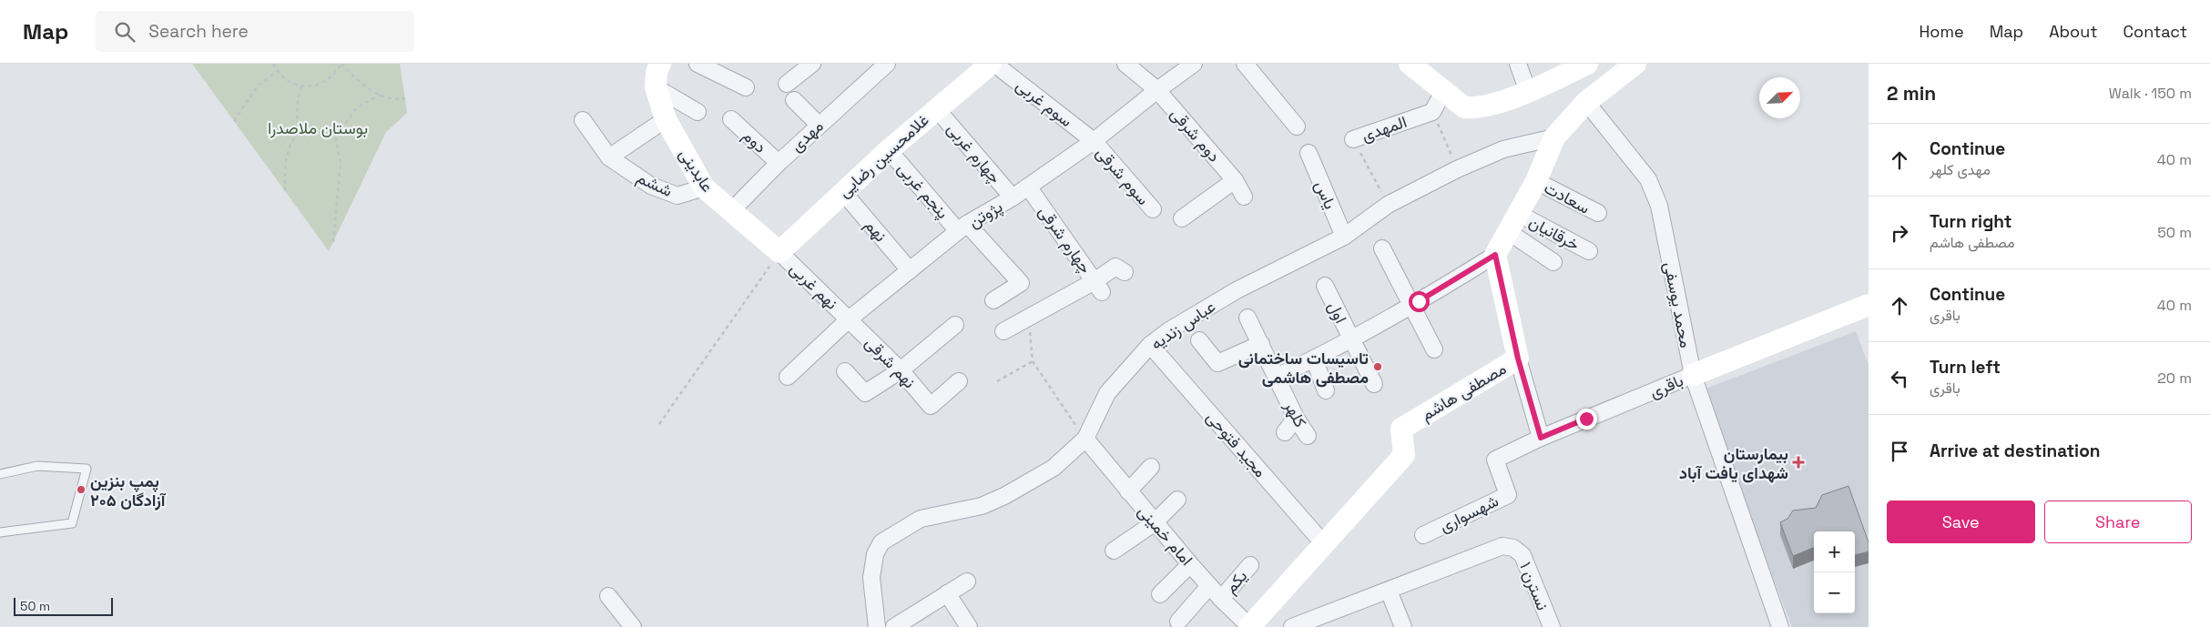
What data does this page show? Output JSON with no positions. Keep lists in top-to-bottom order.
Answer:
{
  "streets": {
    "street": [
      "سوم غربی",
      "المهدی",
      "دوم شرقی",
      "مهدی",
      "دوم",
      "چهارم غربی",
      "غلامحسین رضایی",
      "عابدینی",
      "سوم شرقی",
      "ششم",
      "پنجم غربی",
      "یاس",
      "سعادت",
      "پژوتن",
      "نهم",
      "خرقانیان",
      "چهارم شرقی",
      "نهم غربی",
      "محمد یوسفی",
      "اول",
      "عباس زندیه",
      "نهم شرقی",
      "باقری",
      "مصطفی هاشم",
      "کلهر",
      "مجید فتوحی",
      "شهسواری",
      "امام خمینی",
      "یکم",
      "نسترن ۱"
    ]
  },
  "crossings": [
    ["سوم غربی", "سوم شرقی"],
    ["سوم غربی", "پژوتن"],
    ["المهدی", "عباس زندیه"],
    ["دوم شرقی", "پژوتن"],
    ["مهدی", "دوم"],
    ["مهدی", "عابدینی"],
    ["چهارم غربی", "غلامحسین رضایی"],
    ["چهارم غربی", "پژوتن"],
    ["غلامحسین رضایی", "عابدینی"],
    ["غلامحسین رضایی", "پنجم غربی"],
    ["غلامحسین رضایی", "نهم"],
    ["غلامحسین رضایی", "نهم غربی"],
    ["عابدینی", "ششم"],
    ["عابدینی", "نهم غربی"],
    ["سوم شرقی", "پژوتن"],
    ["پنجم غربی", "پژوتن"],
    ["یاس", "عباس زندیه"],
    ["پژوتن", "نهم"],
    ["پژوتن", "چهارم شرقی"],
    ["پژوتن", "نهم غربی"],
    ["پژوتن", "نهم شرقی"],
    ["نهم غربی", "نهم شرقی"],
    ["محمد یوسفی", "باقری"],
    ["عباس زندیه", "مجید فتوحی"],
    ["عباس زندیه", "امام خمینی"],
    ["باقری", "شهسواری"],
    ["مصطفی هاشم", "مجید فتوحی"],
    ["مصطفی هاشم", "امام خمینی"],
    ["امام خمینی", "یکم"]
  ],
  "parks": ["بوستان ملاصدرا"],
  "places": {
    "other": ["تاسیسات ساختمانی مصطفی هاشمی", "پمپ بنزین ۲۰۵ آزادگان"],
    "health": ["بیمارستان شهدای یافت آباد"]
  },
  "scale_bar": "50 m",
  "north": "top right",
  "page": {
    "header": "Map",
    "search": "Search here",
    "nav": [
      "Home",
      "Map",
      "About",
      "Contact"
    ],
    "heading": ["2 min", "Walk · 150 m"],
    "list": [
      ["Continue", "مهدی کلهر", "40 m"],
      ["Turn right", "مصطفی هاشم", "50 m"],
      ["Continue", "باقری", "40 m"],
      ["Turn left", "باقری", "20 m"],
      "Arrive at destination"
    ],
    "buttons": ["Save", "Share"],
    "map_buttons": ["+", "−"],
    "scale": "50 m"
  }
}
